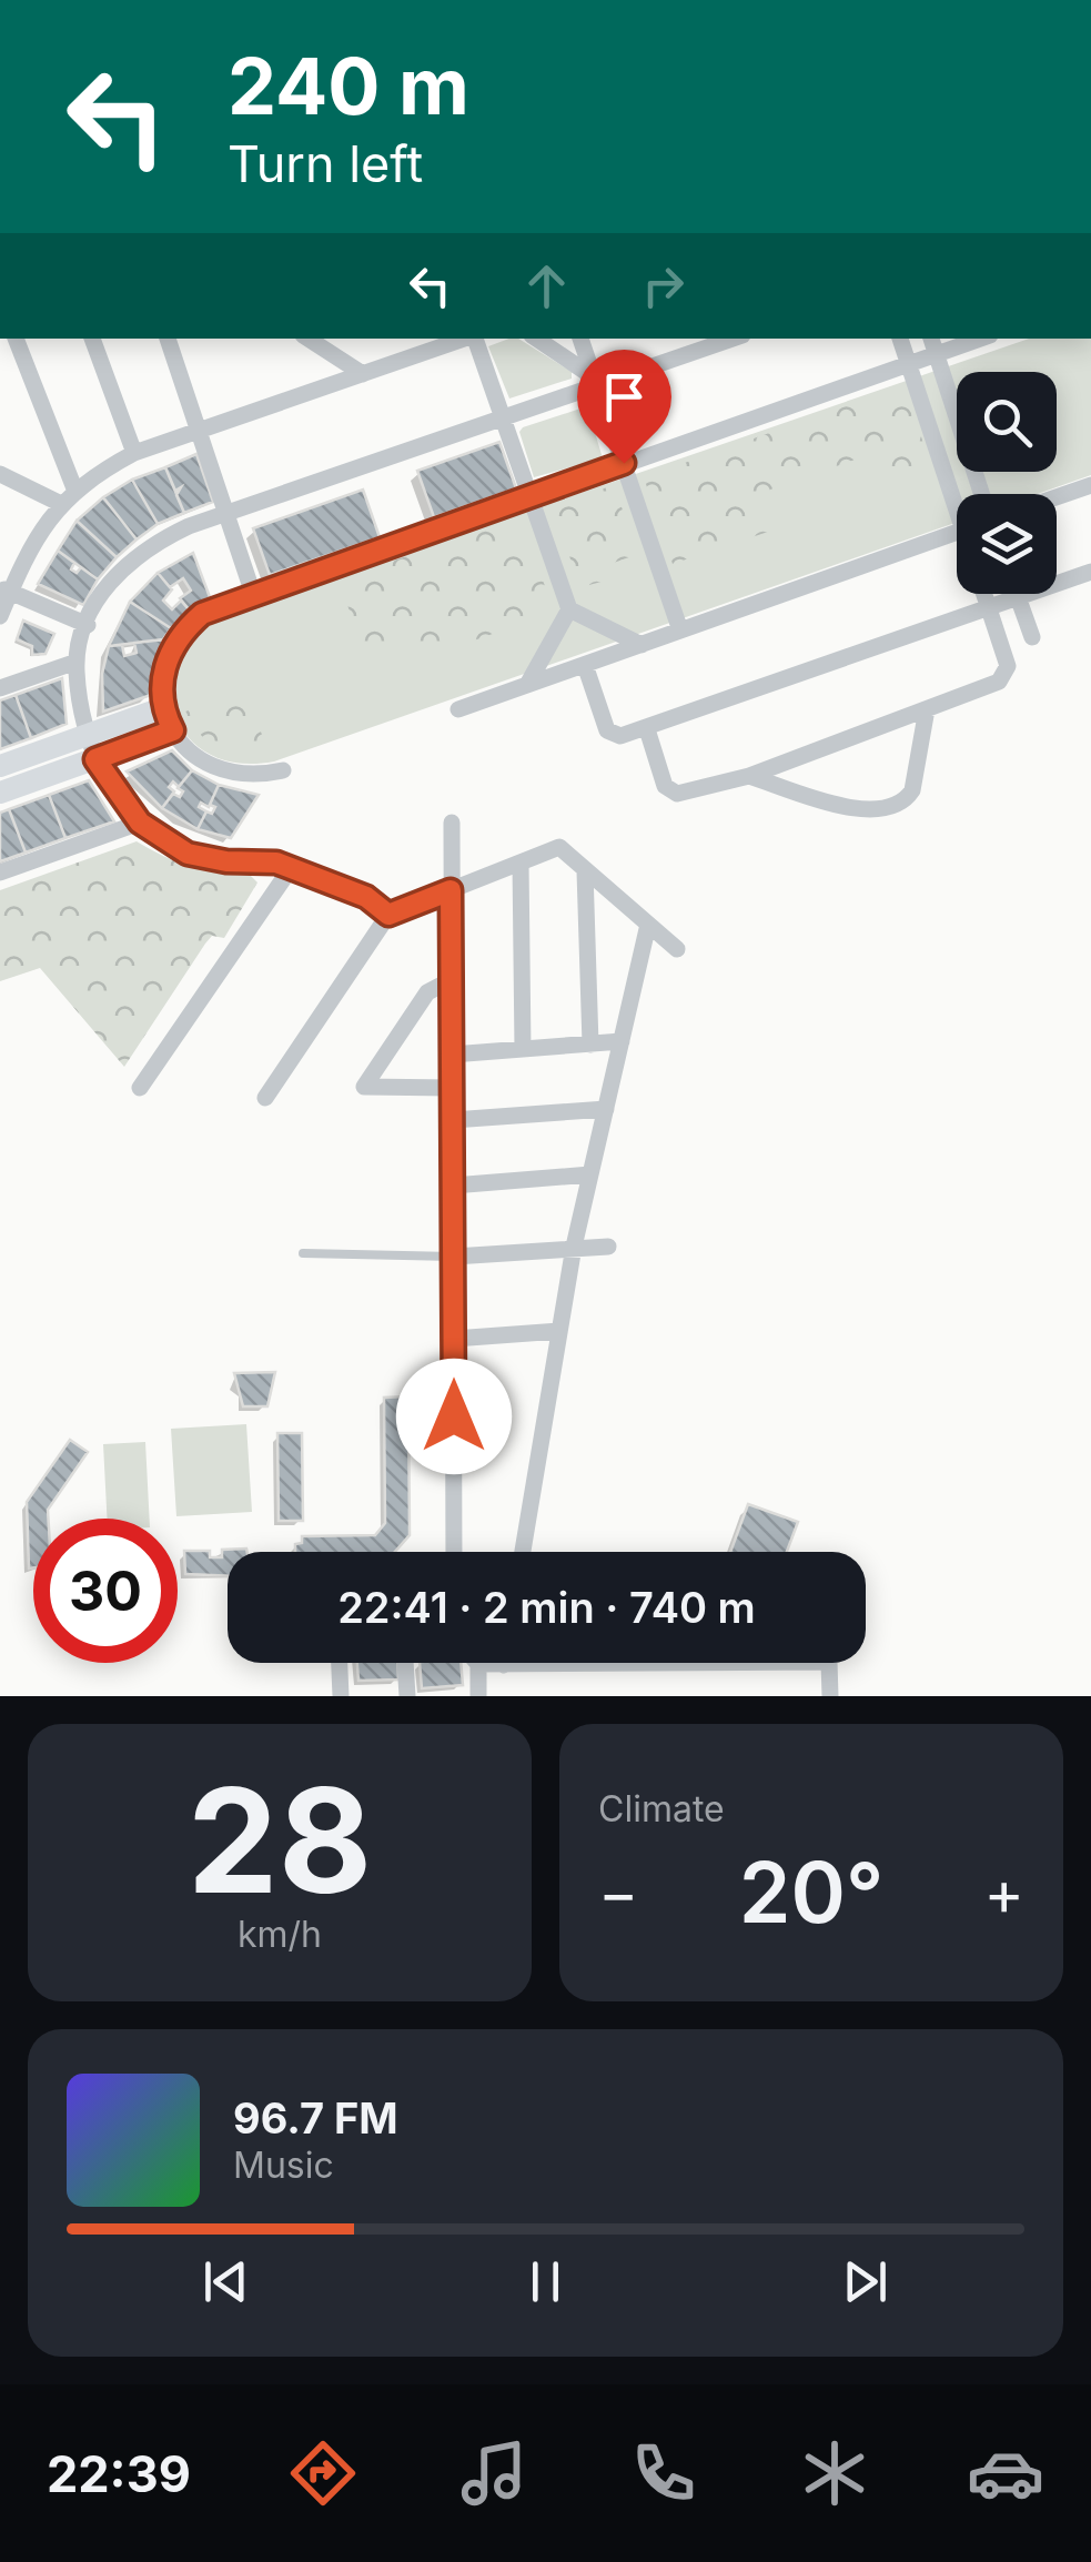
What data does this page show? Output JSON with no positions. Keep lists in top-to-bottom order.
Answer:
{
  "page": {
    "turn": ["240 m", "Turn left"],
    "limit": "30",
    "trip": "22:41 · 2 min · 740 m",
    "tile": [
      ["28", "km/h"],
      "Climate"
    ],
    "heat": ["−", "20°", "+"],
    "song": ["96.7 FM", "Music"],
    "tabs": "22:39"
  }
}
